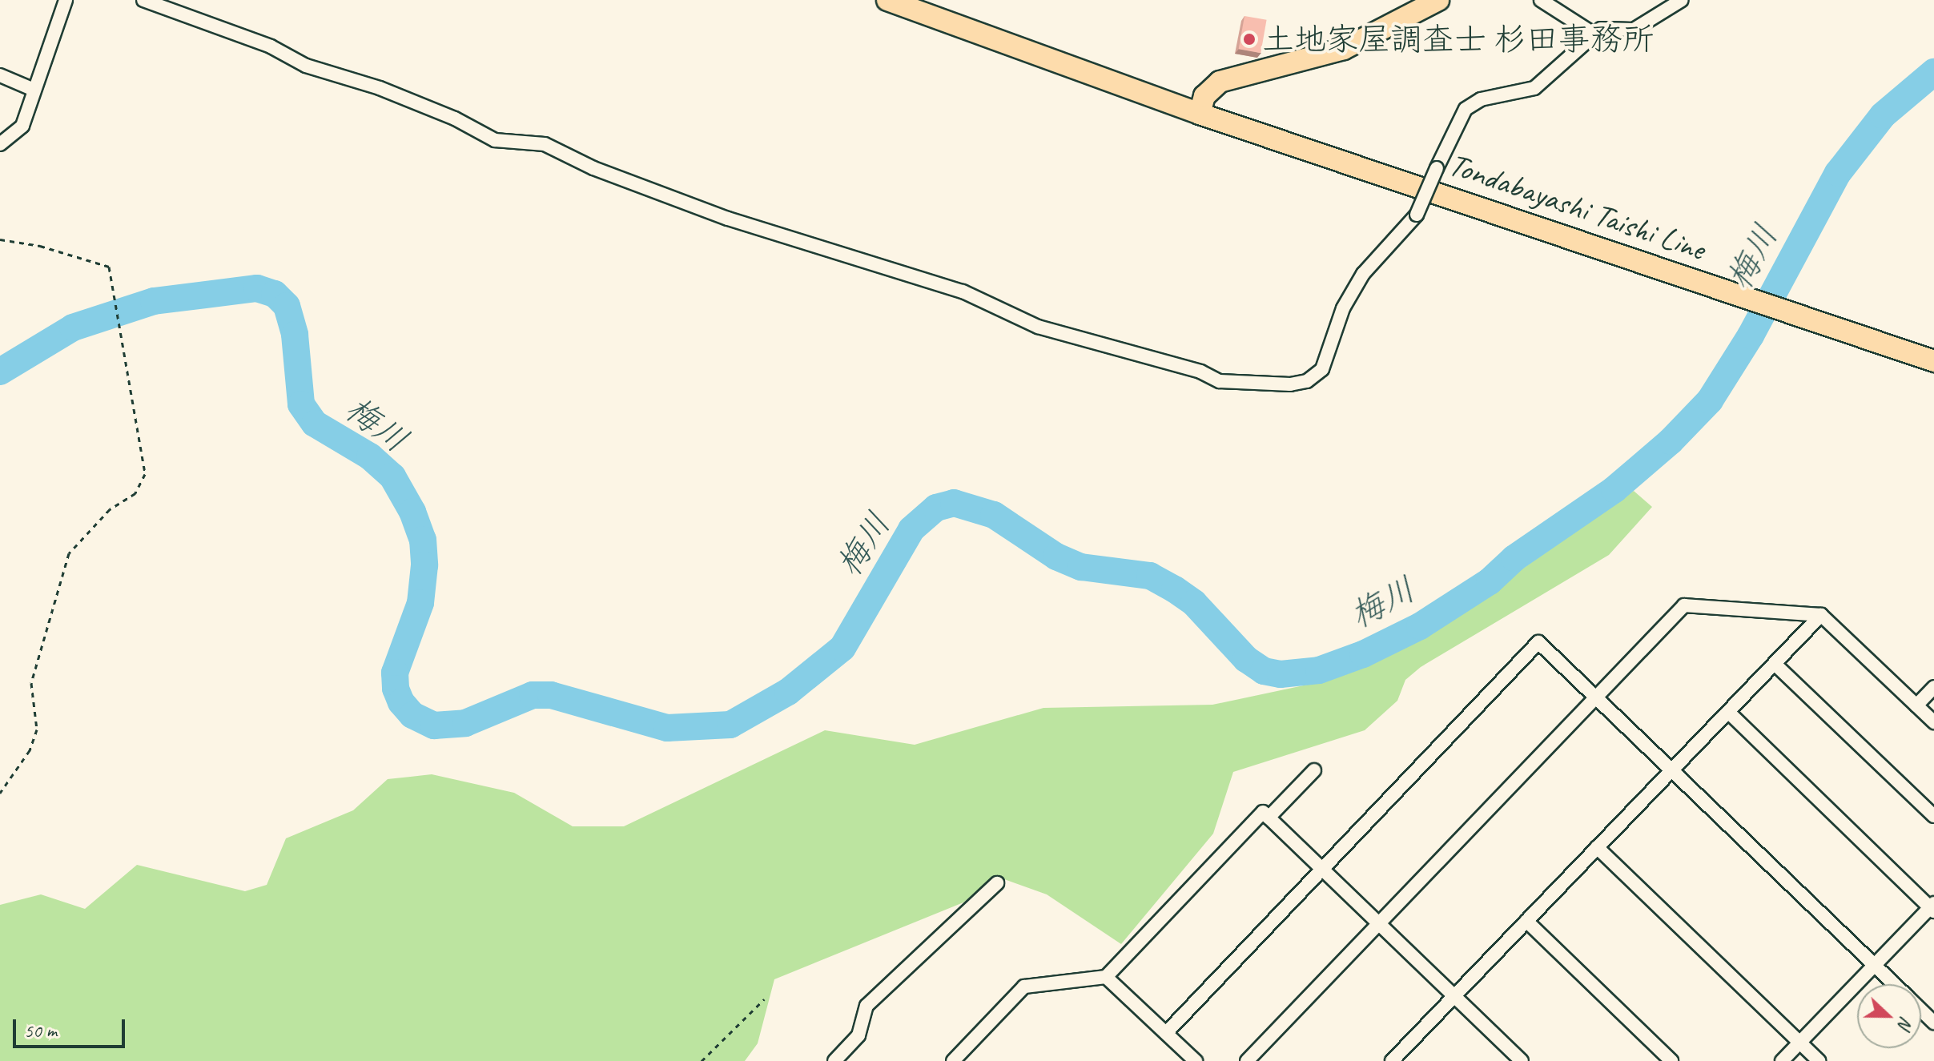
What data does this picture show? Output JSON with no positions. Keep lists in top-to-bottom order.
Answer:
{
  "streets": {
    "main road": ["Tondabayashi Taishi Line"]
  },
  "water": ["梅川"],
  "places": ["土地家屋調査士 杉田事務所"],
  "scale_bar": "50 m",
  "north": "right"
}
